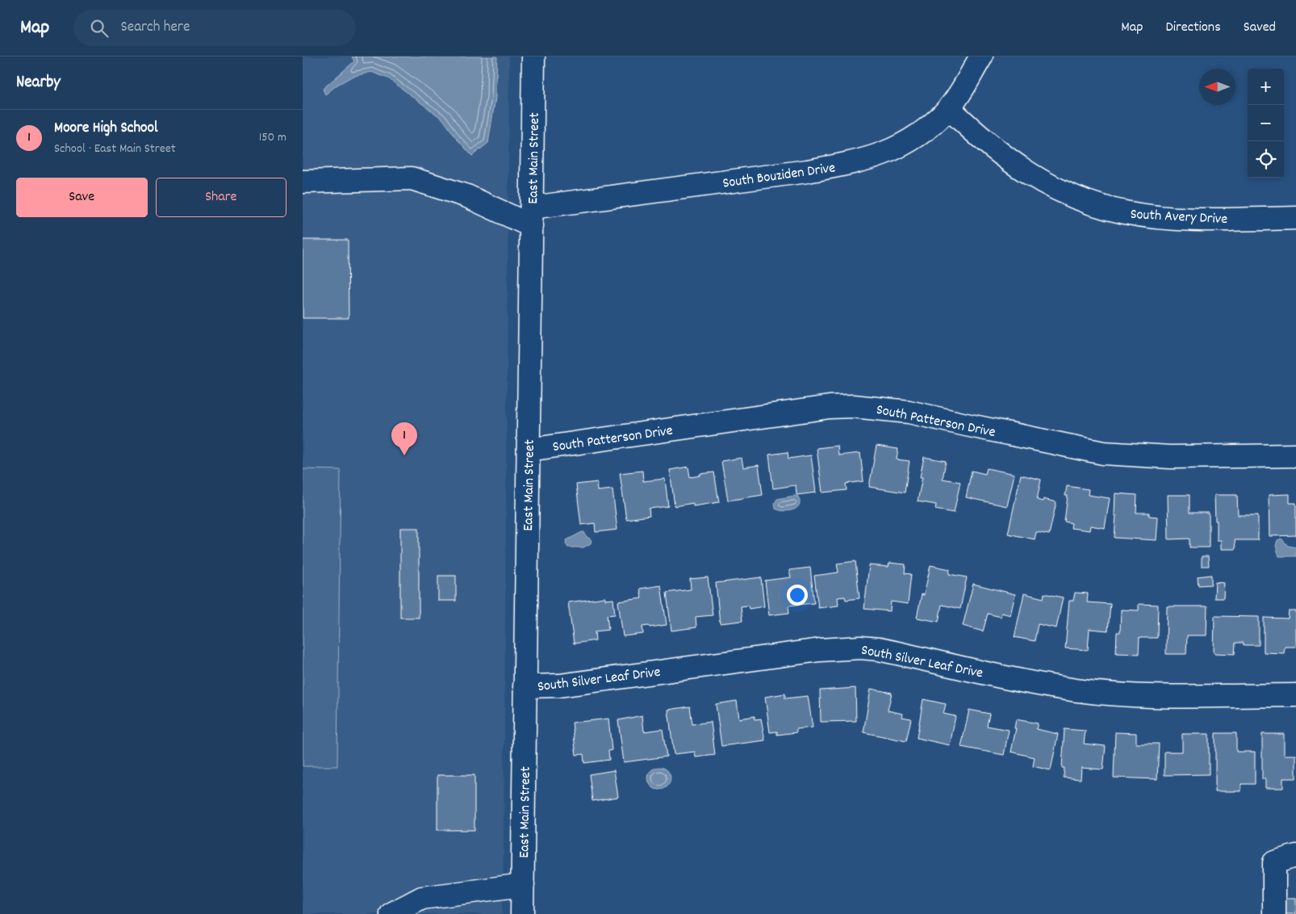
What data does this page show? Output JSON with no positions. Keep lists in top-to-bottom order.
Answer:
{
  "streets": {
    "street": [
      "East Main Street",
      "South Bouziden Drive",
      "South Avery Drive",
      "South Patterson Drive",
      "South Silver Leaf Drive"
    ]
  },
  "crossings": [
    ["East Main Street", "South Bouziden Drive"],
    ["East Main Street", "South Patterson Drive"],
    ["East Main Street", "South Silver Leaf Drive"],
    ["South Bouziden Drive", "South Avery Drive"]
  ],
  "north": "left",
  "page": {
    "header": "Map",
    "search": "Search here",
    "nav": ["Map", "Directions", "Saved"],
    "heading": "Nearby",
    "map_buttons": ["+", "−"],
    "list": [
      {
        "mark": "1",
        "name": "Moore High School",
        "note": "School · East Main Street",
        "value": "150 m"
      }
    ],
    "buttons": ["Save", "Share"],
    "pins": "1"
  }
}
